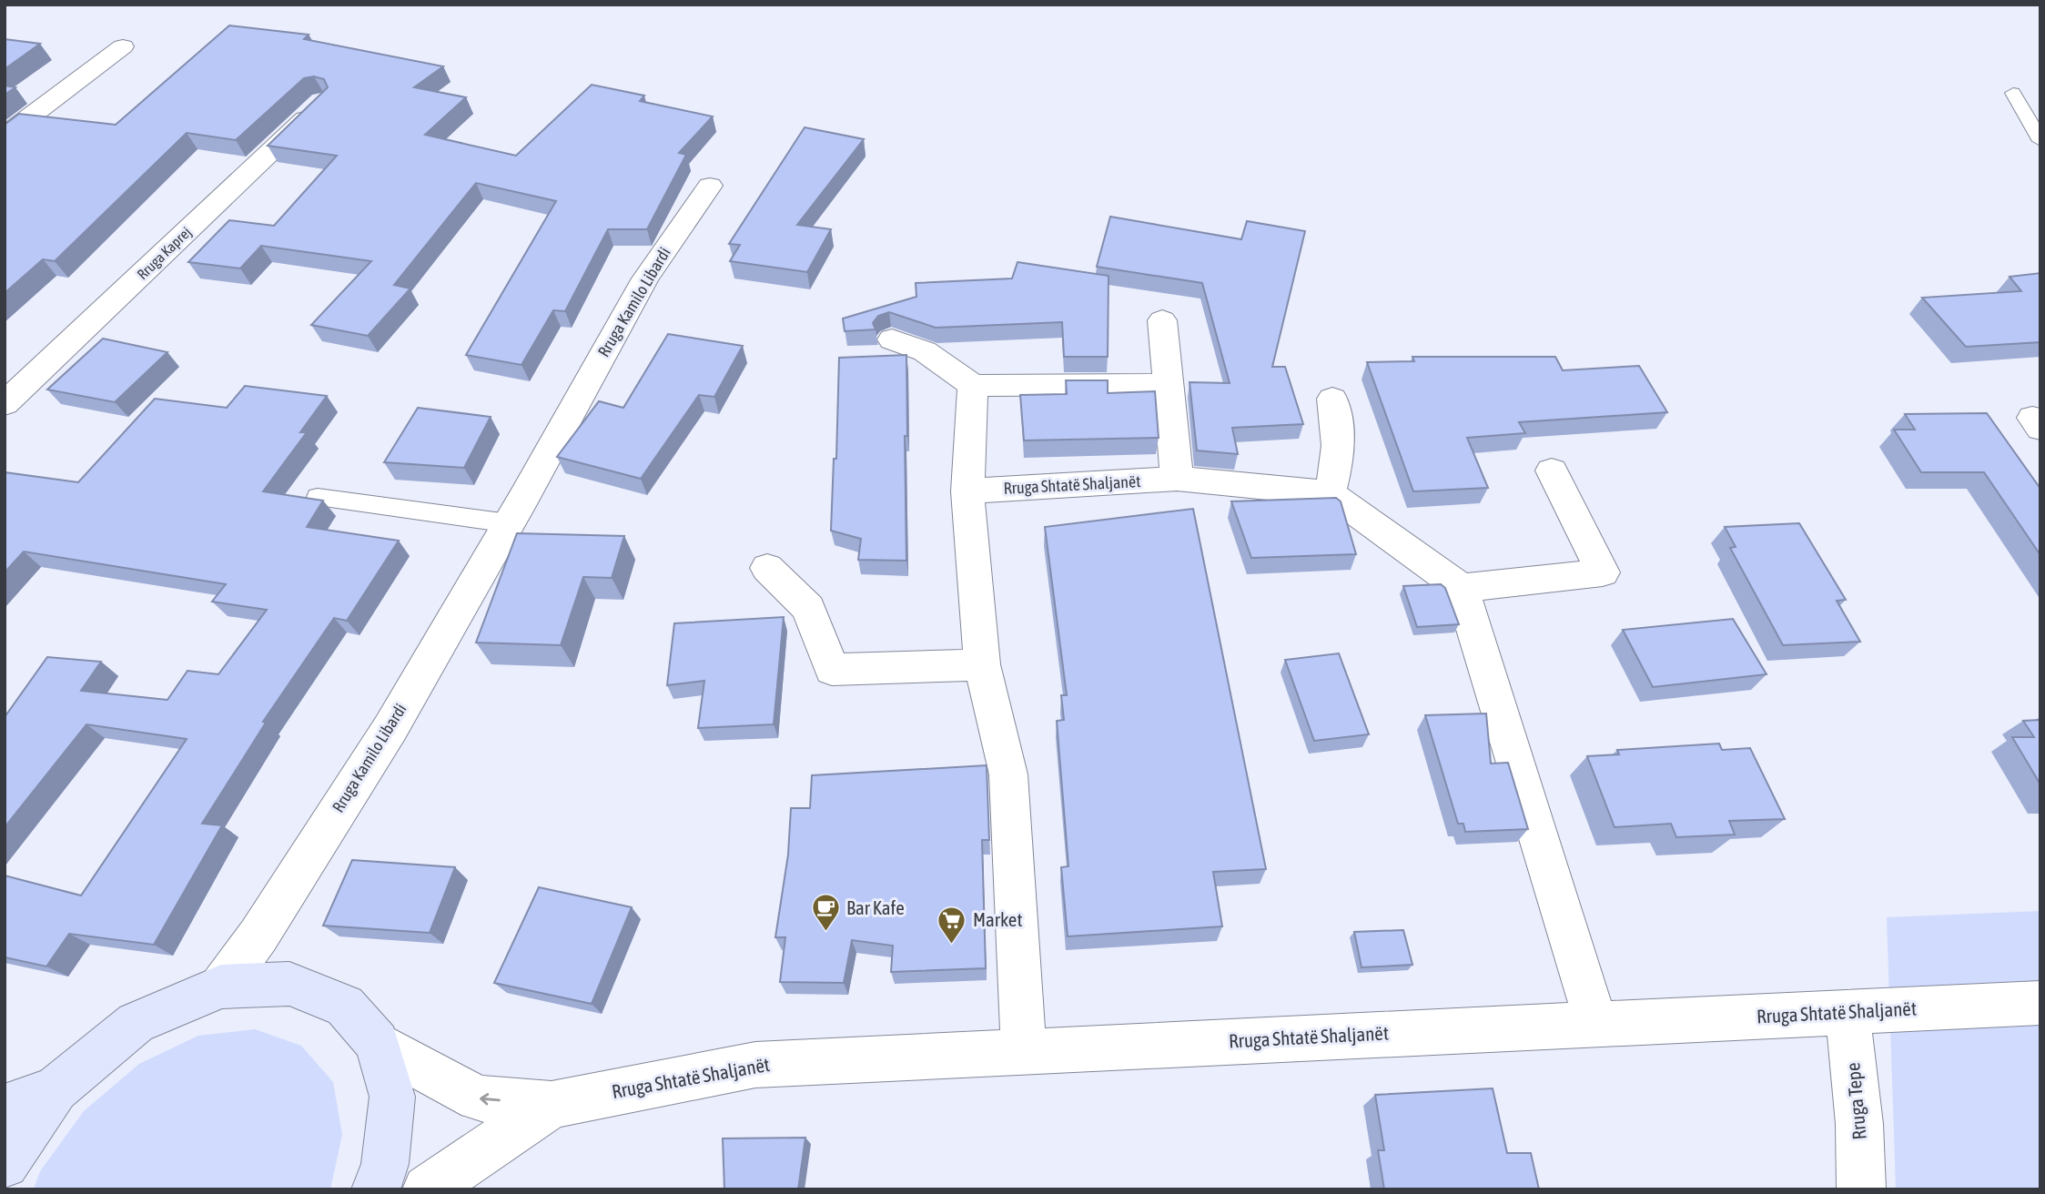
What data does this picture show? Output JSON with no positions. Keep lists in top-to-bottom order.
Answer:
{
  "streets": {
    "street": [
      "Rruga Kaprej",
      "Rruga Kamilo Libardi",
      "Rruga Shtatë Shaljanët",
      "Rruga Tepe"
    ]
  },
  "crossings": [
    ["Rruga Shtatë Shaljanët", "Rruga Tepe"]
  ],
  "places": {
    "cafe": ["Bar Kafe"],
    "supermarket": ["Market"]
  }
}
